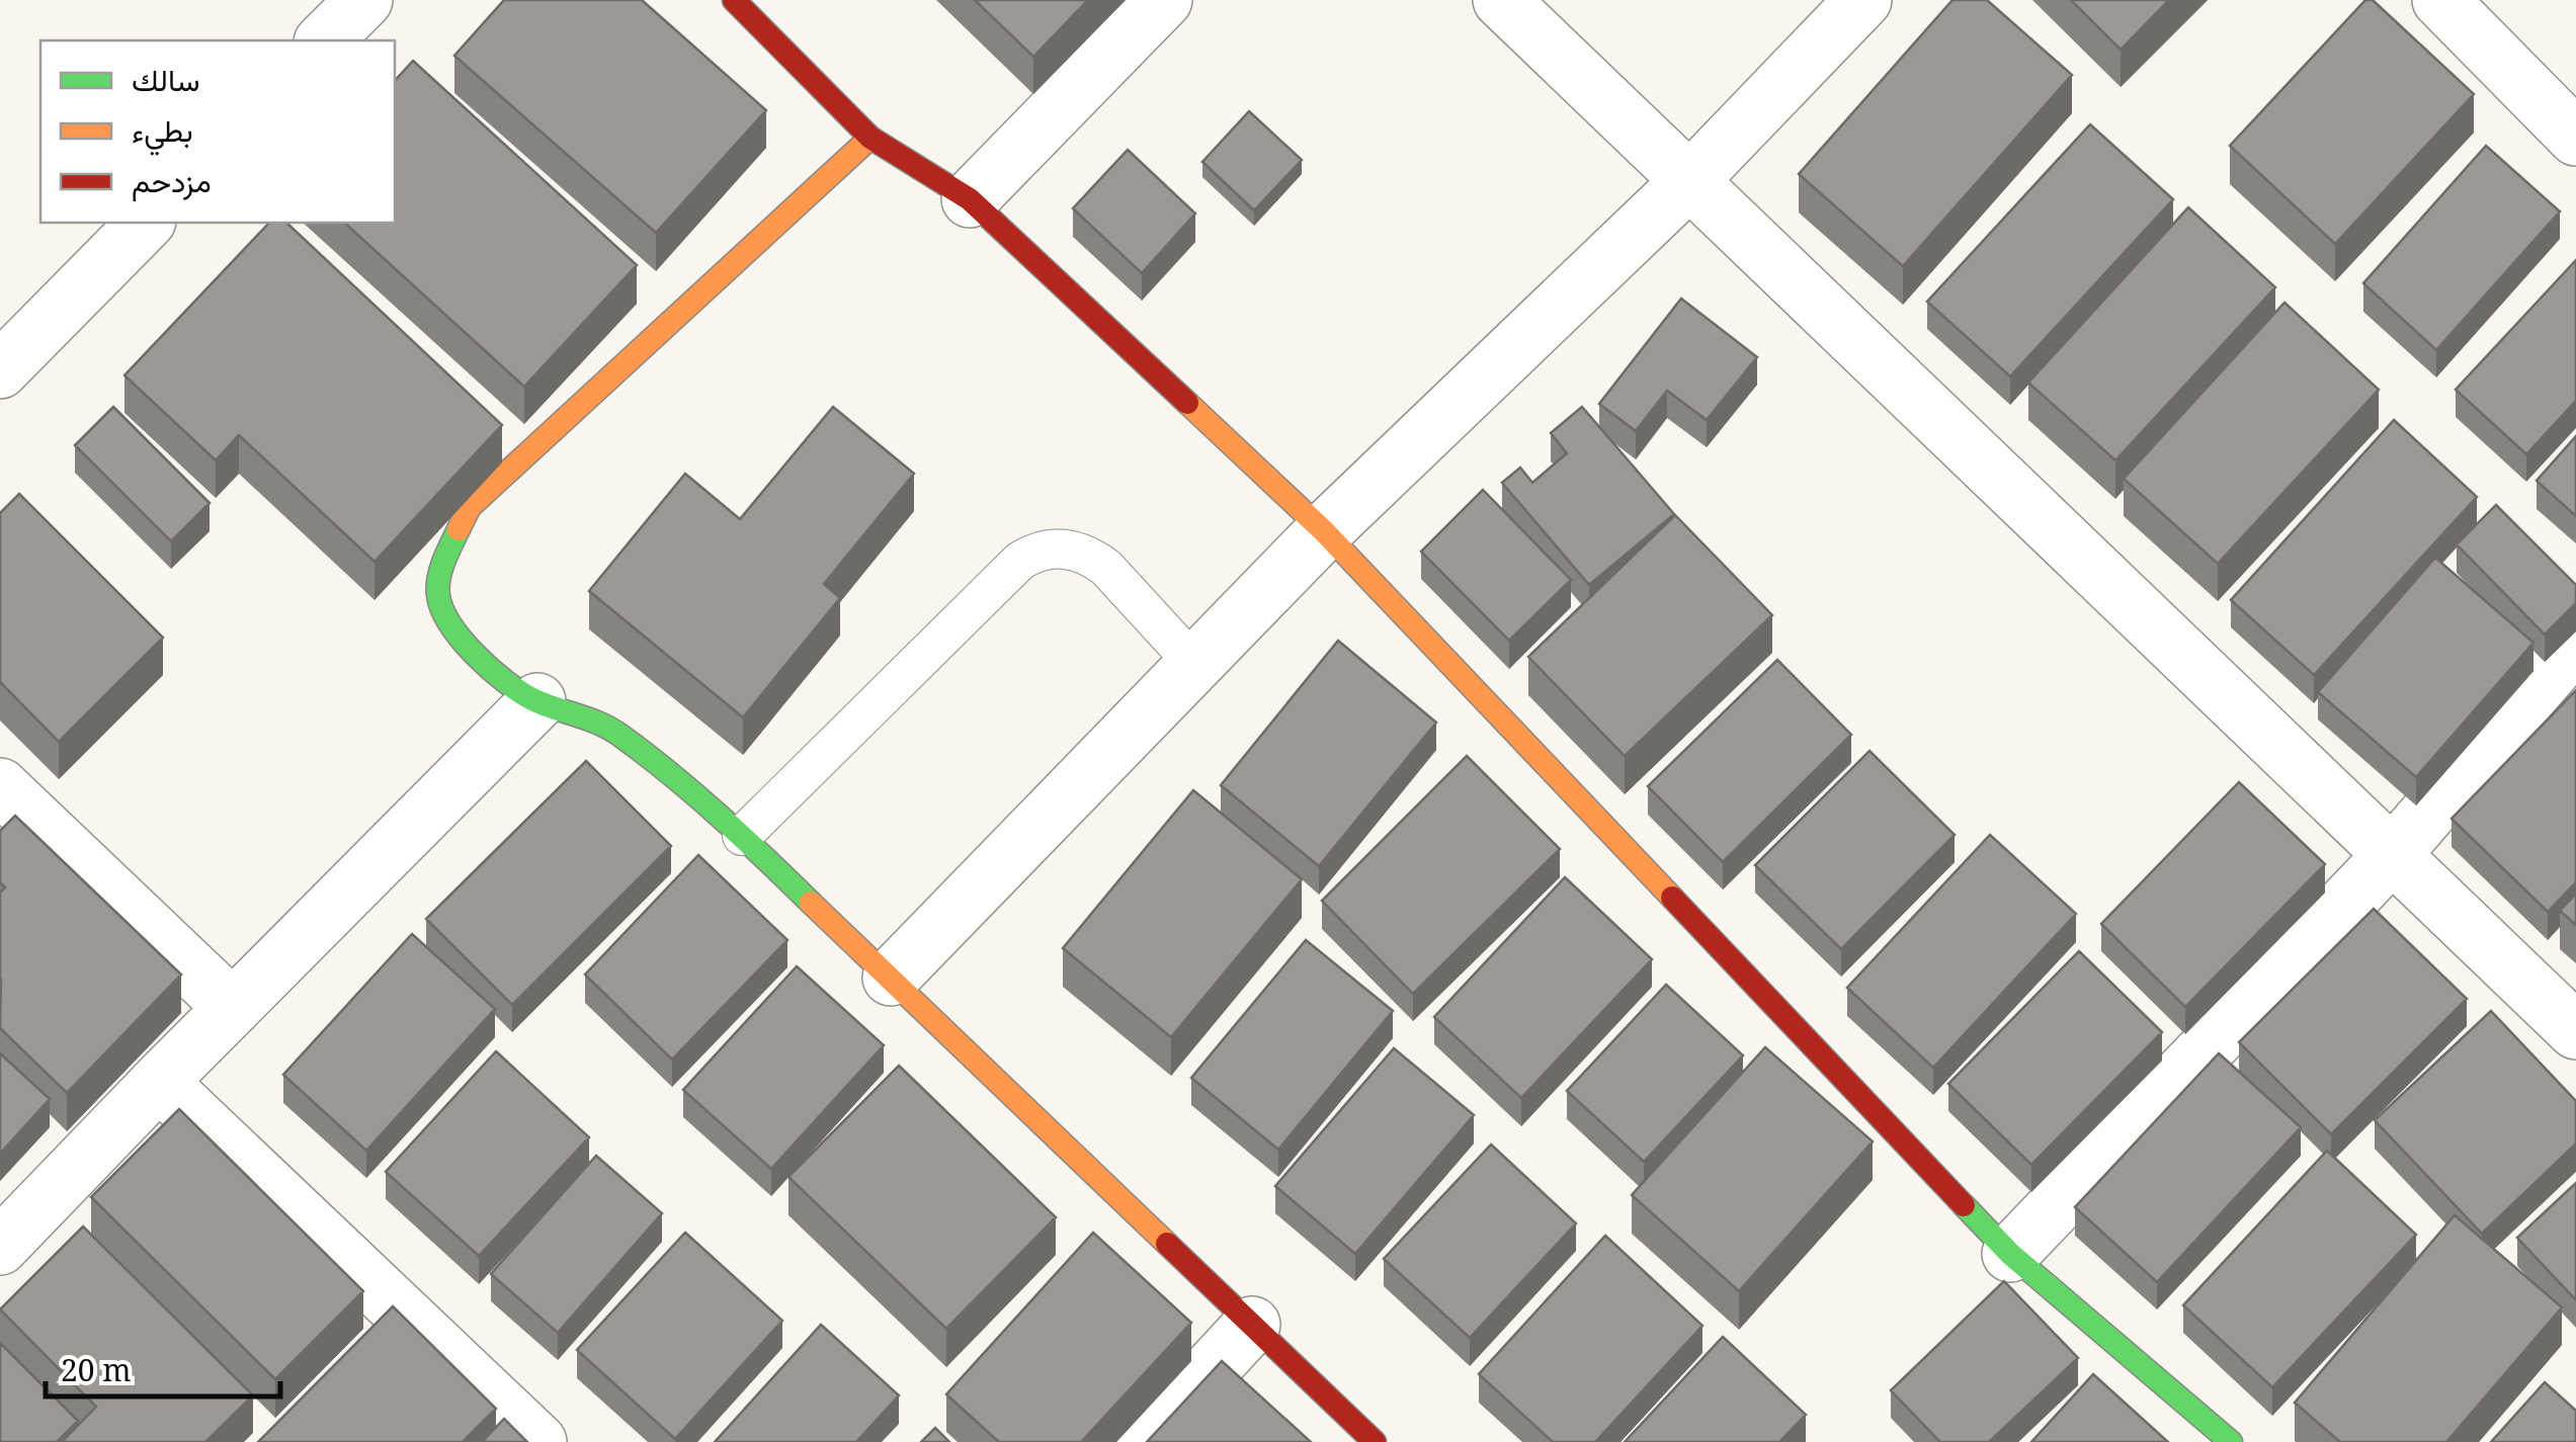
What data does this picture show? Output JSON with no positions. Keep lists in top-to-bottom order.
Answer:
{
  "legend": ["سالك", "بطيء", "مزدحم"],
  "scale_bar": "20 m"
}
